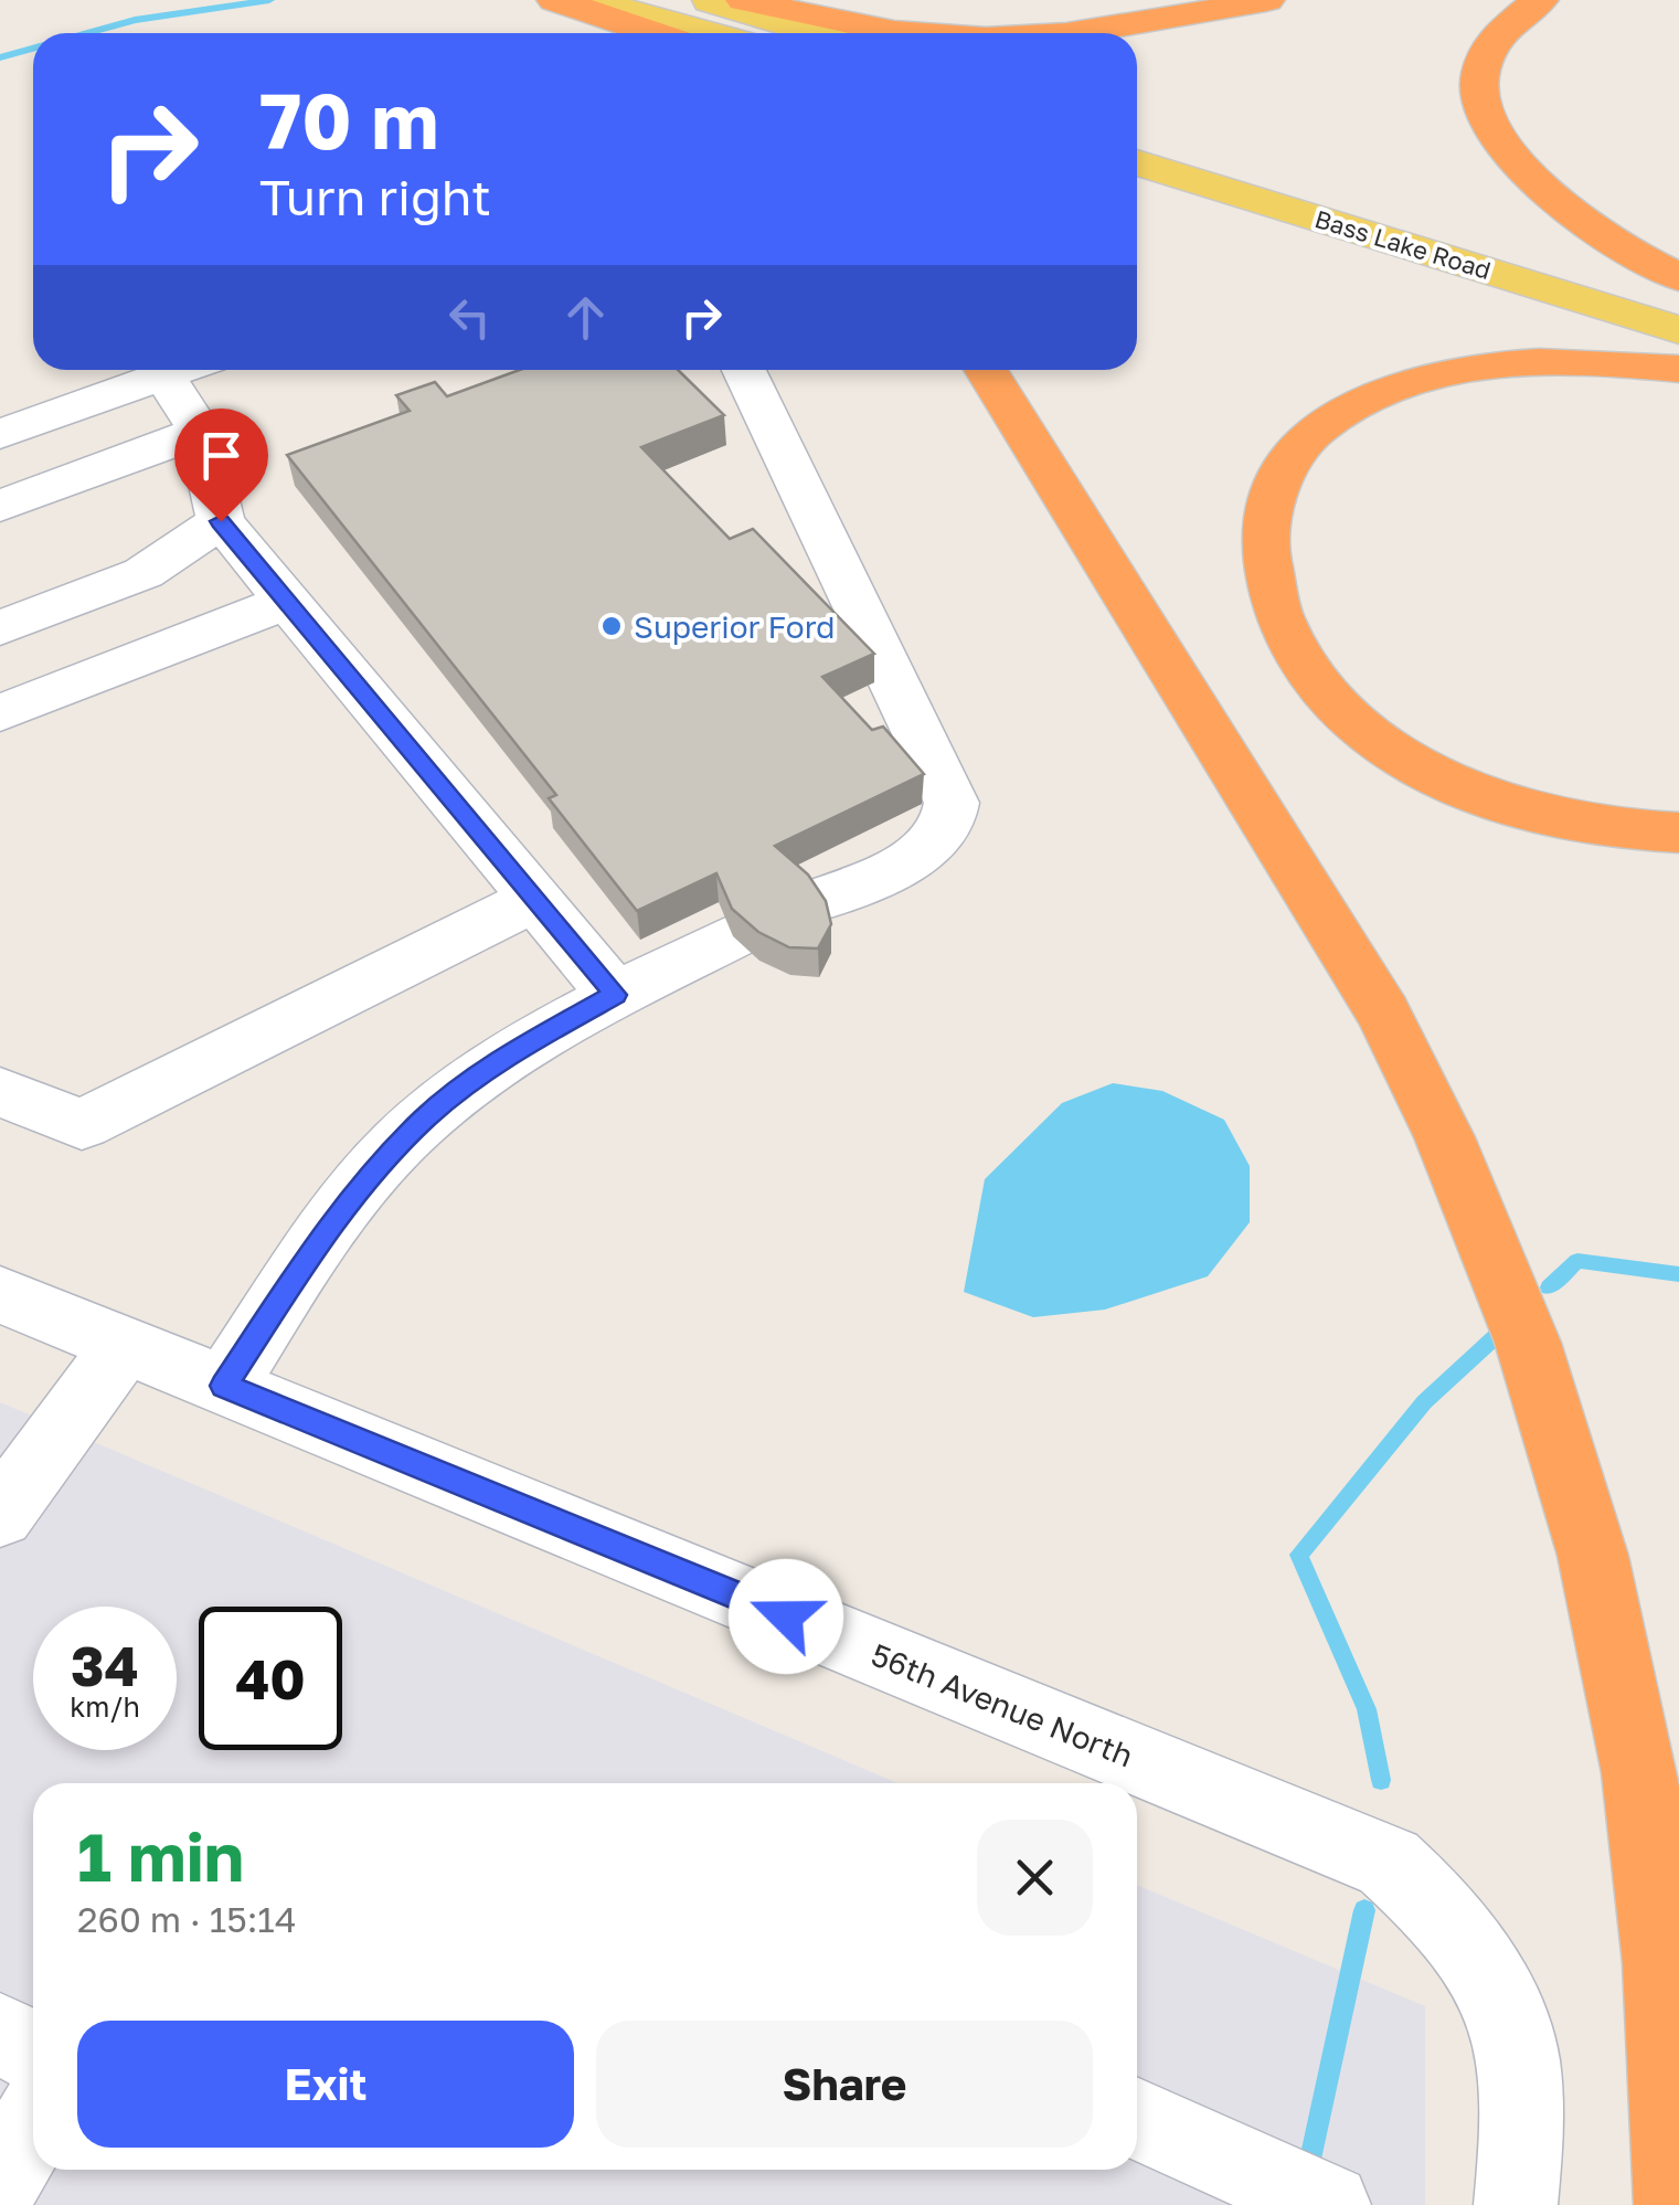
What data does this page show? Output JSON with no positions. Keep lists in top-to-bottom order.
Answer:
{
  "streets": {
    "main road": ["Bass Lake Road"],
    "street": ["56th Avenue North"]
  },
  "places": ["Superior Ford"],
  "page": {
    "turn": ["70 m", "Turn right"],
    "speed": "34 km/h",
    "limit": "40",
    "heading": ["1 min", "260 m · 15:14"],
    "buttons": ["Exit", "Share"]
  }
}
